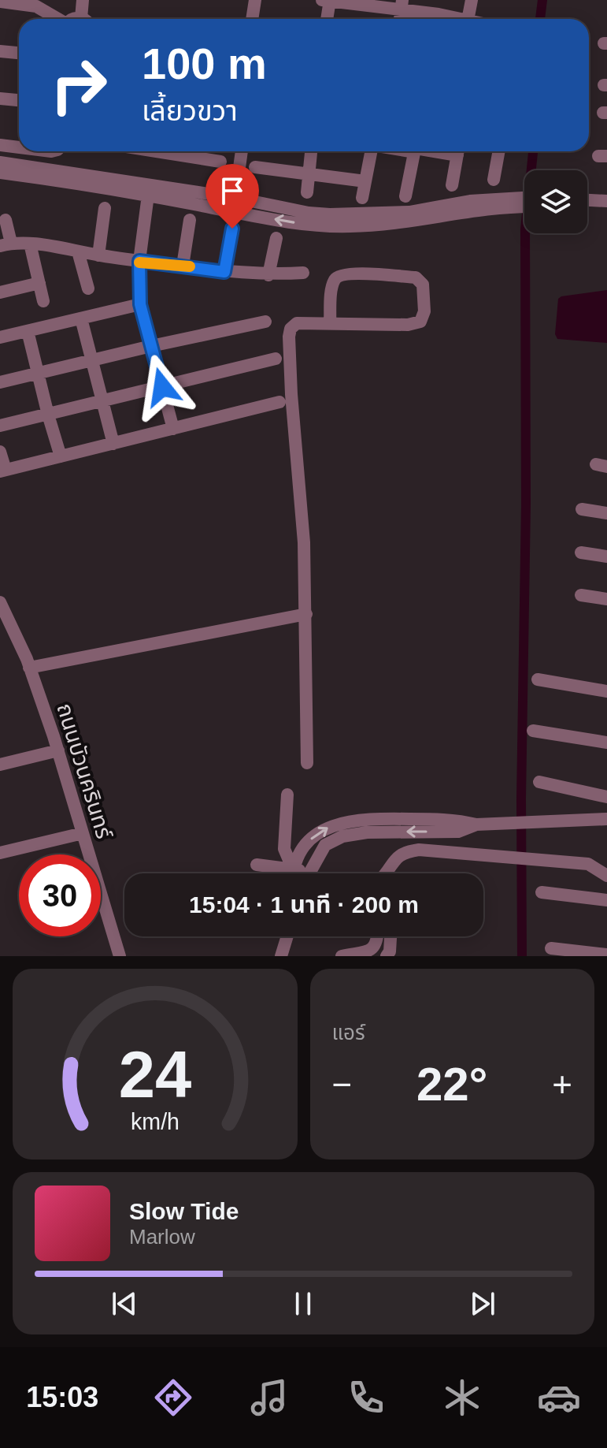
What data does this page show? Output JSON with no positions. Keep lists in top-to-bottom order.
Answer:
{
  "streets": {
    "street": ["ถนนบัวนครินทร์"]
  },
  "page": {
    "turn": ["100 m", "เลี้ยวขวา"],
    "limit": "30",
    "trip": "15:04 · 1 นาที · 200 m",
    "tile": "แอร์",
    "heat": ["−", "22°", "+"],
    "song": ["Slow Tide", "Marlow"],
    "tabs": "15:03",
    "gauge": ["24", "km/h"]
  }
}
